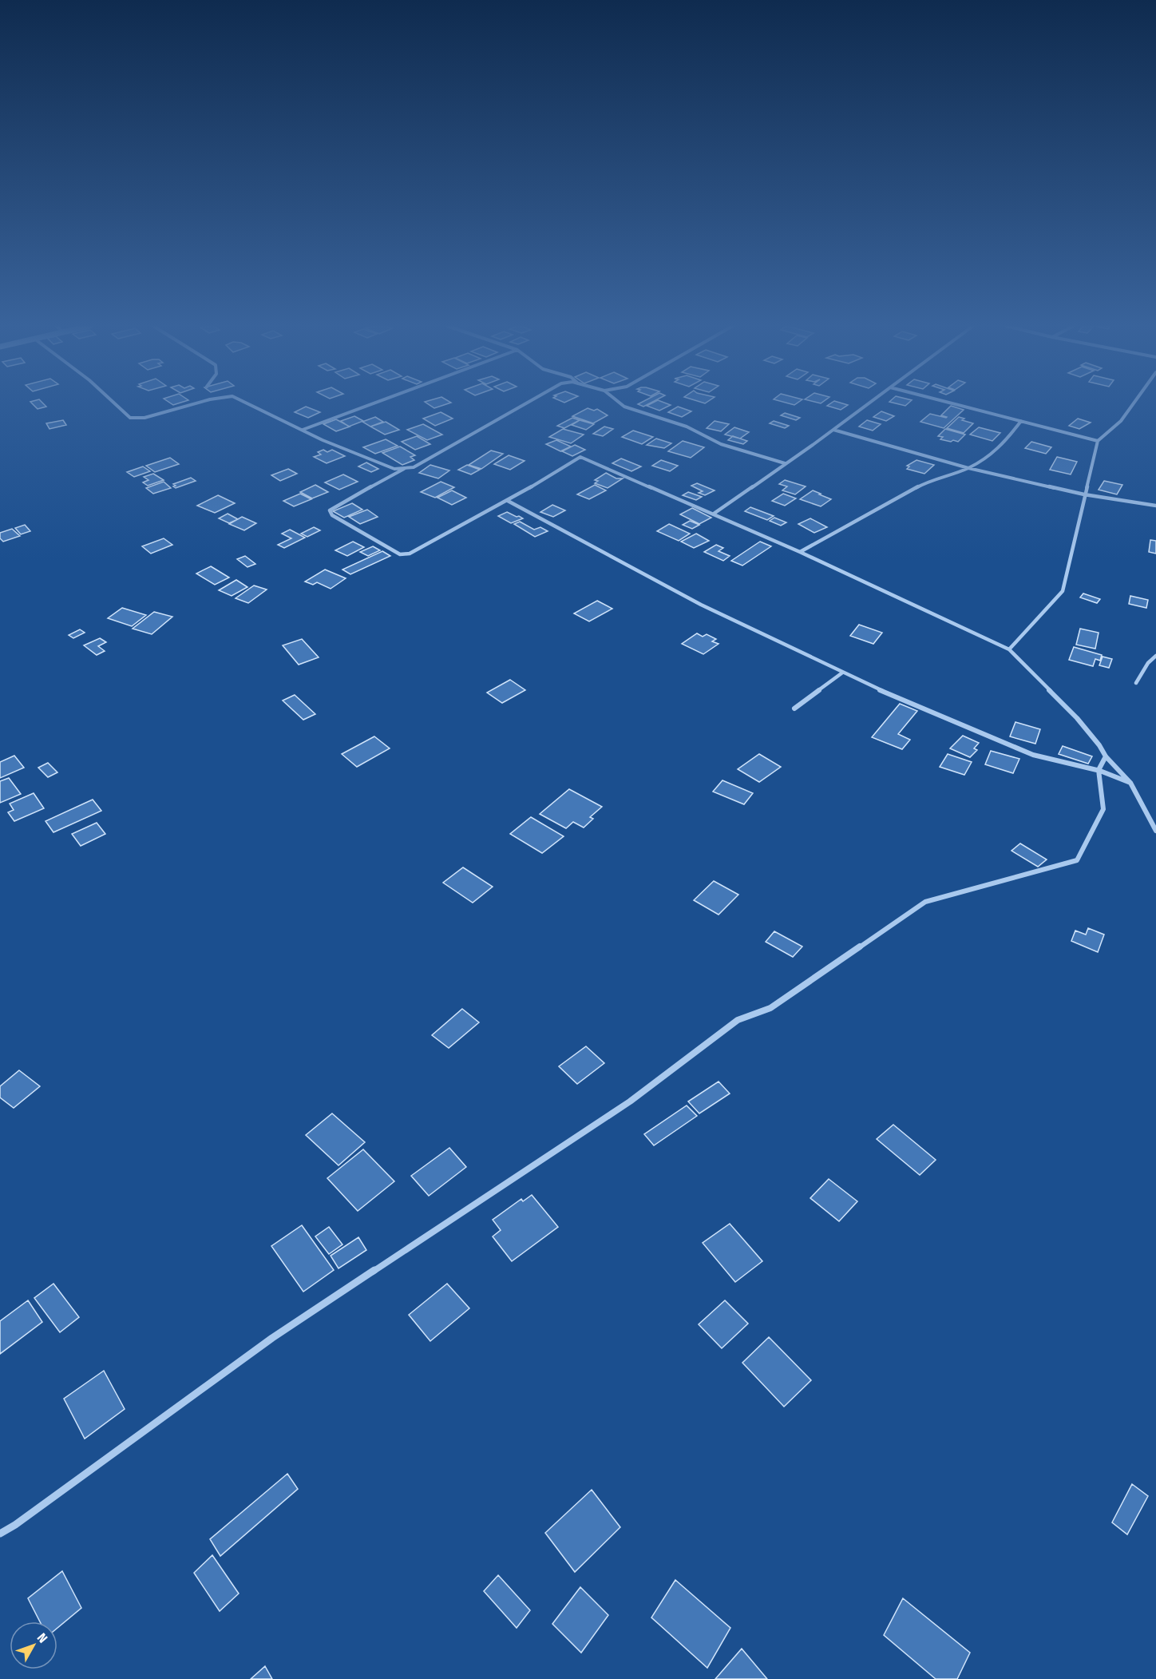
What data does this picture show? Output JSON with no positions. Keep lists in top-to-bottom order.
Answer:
{
  "north": "top right"
}
